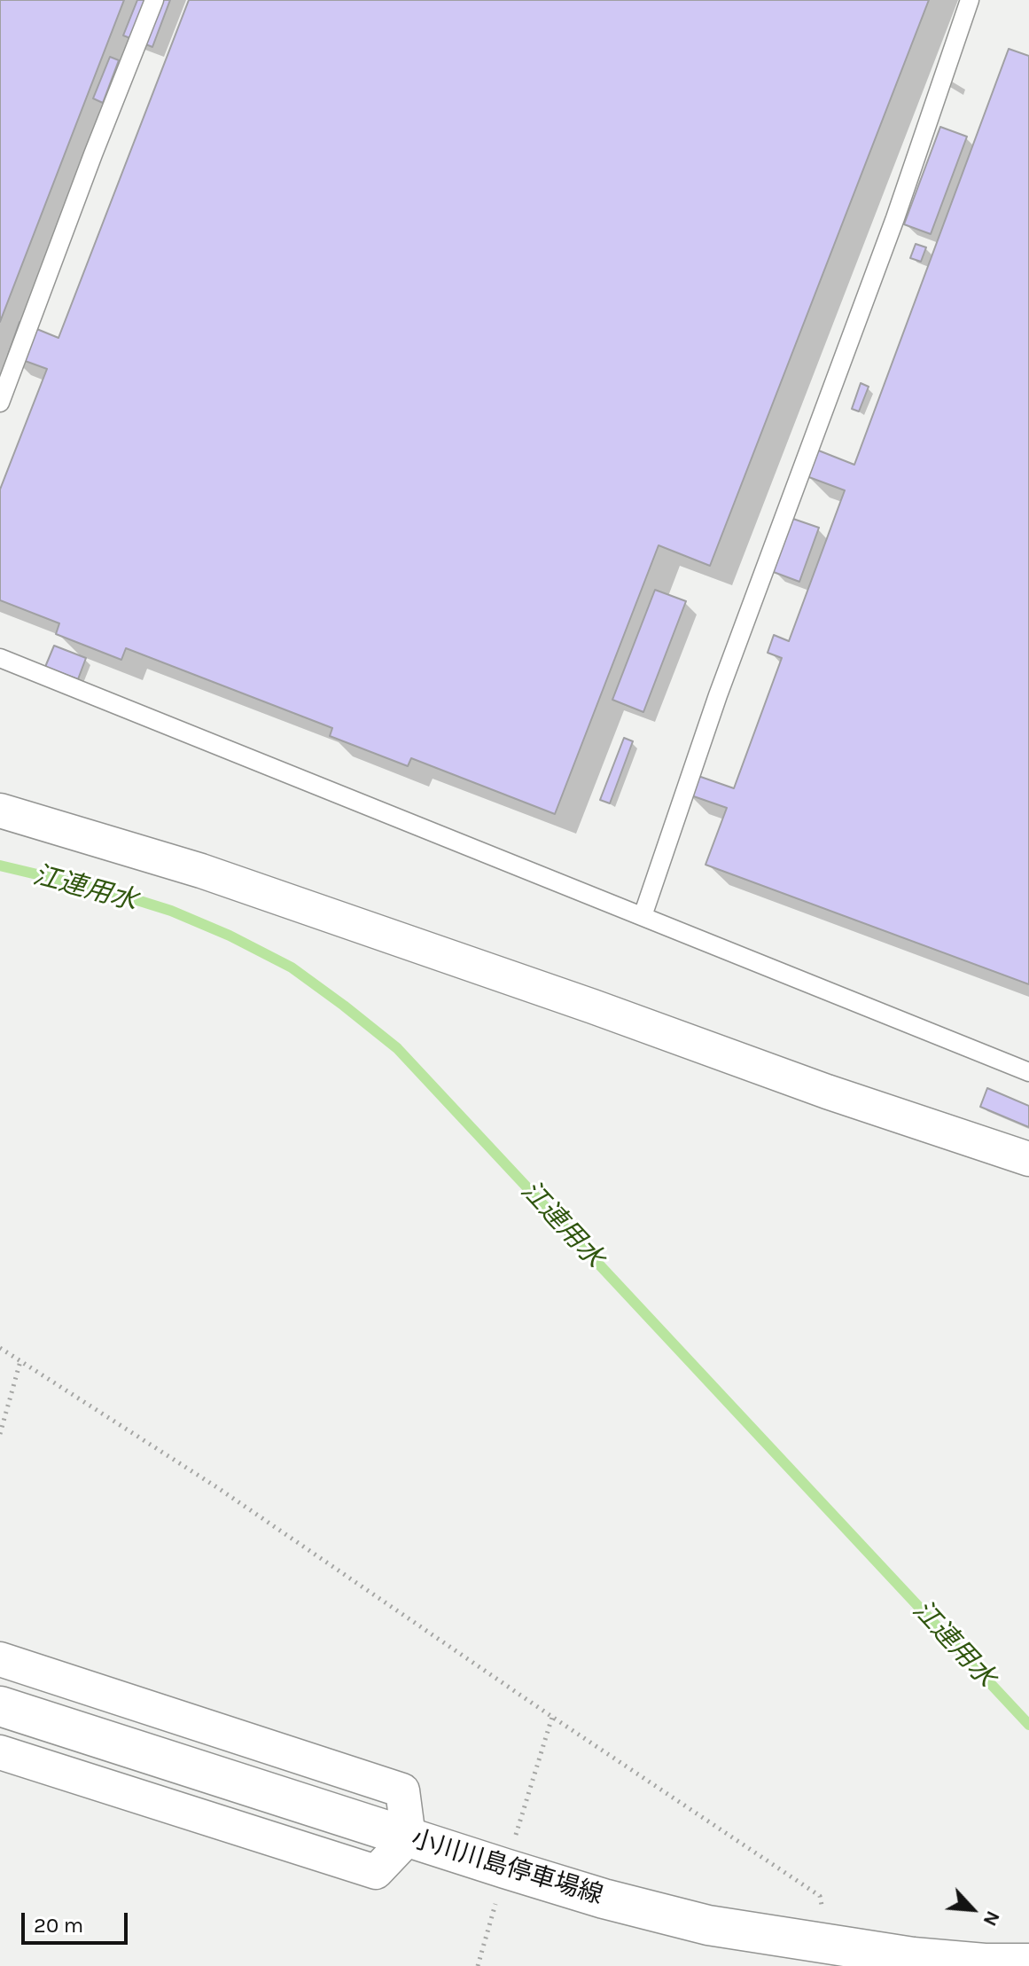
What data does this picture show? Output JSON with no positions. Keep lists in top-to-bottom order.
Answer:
{
  "streets": {
    "main road": ["小川川島停車場線"]
  },
  "water": ["江連用水"],
  "scale_bar": "20 m",
  "north": "bottom right"
}
